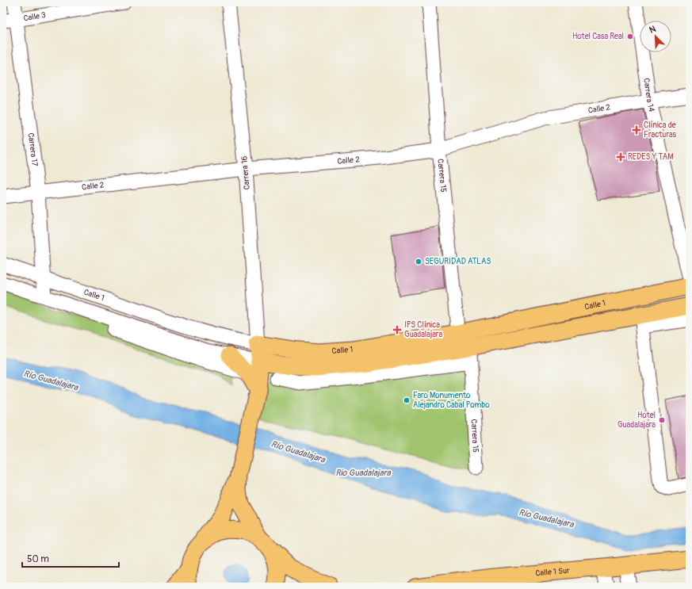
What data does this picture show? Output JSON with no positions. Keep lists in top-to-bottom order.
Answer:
{
  "streets": {
    "main road": ["Calle 1", "Calle 1 Sur"],
    "street": [
      "Calle 3",
      "Carrera 14",
      "Calle 2",
      "Carrera 17",
      "Carrera 16",
      "Carrera 15"
    ]
  },
  "crossings": [
    ["Calle 3", "Carrera 17"],
    ["Carrera 14", "Calle 2"],
    ["Calle 2", "Carrera 17"],
    ["Calle 2", "Carrera 16"],
    ["Calle 2", "Carrera 15"],
    ["Carrera 17", "Calle 1"],
    ["Carrera 16", "Calle 1"],
    ["Carrera 15", "Calle 1"]
  ],
  "water": ["Río Guadalajara", "Rio Guadalajara"],
  "places": {
    "other": [
      "Hotel Casa Real",
      "SEGURIDAD ATLAS",
      "Faro Monumento Alejandro Cabal Pombo",
      "Hotel Guadalajara"
    ],
    "health": ["Clínica de Fracturas", "REDES Y TAM", "IPS Clínica Guadalajara"]
  },
  "scale_bar": "50 m",
  "north": "top left"
}
